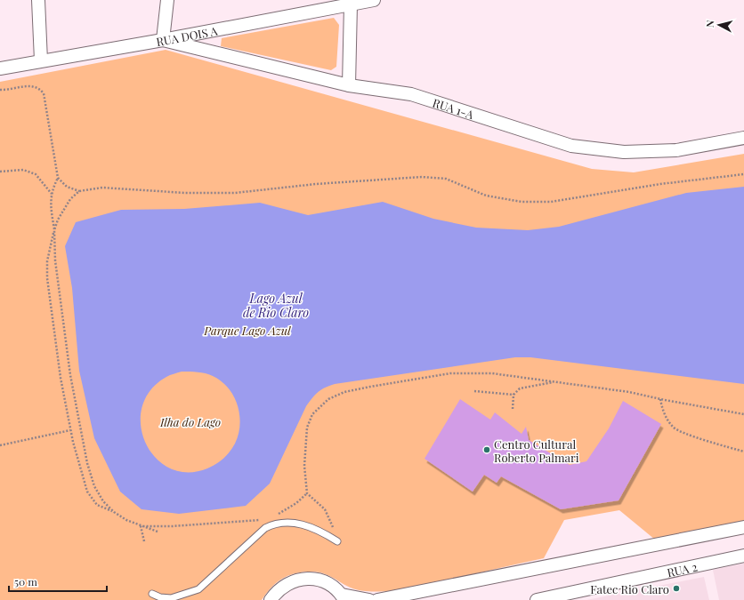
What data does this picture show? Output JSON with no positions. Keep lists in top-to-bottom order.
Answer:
{
  "streets": {
    "street": ["RUA DOIS A", "RUA 1-A", "RUA 2"]
  },
  "crossings": [
    ["RUA DOIS A", "RUA 1-A"]
  ],
  "water": ["Lago Azul de Rio Claro"],
  "parks": ["Parque Lago Azul", "Ilha do Lago"],
  "places": ["Centro Cultural Roberto Palmari", "Fatec Rio Claro"],
  "scale_bar": "50 m",
  "north": "left"
}
